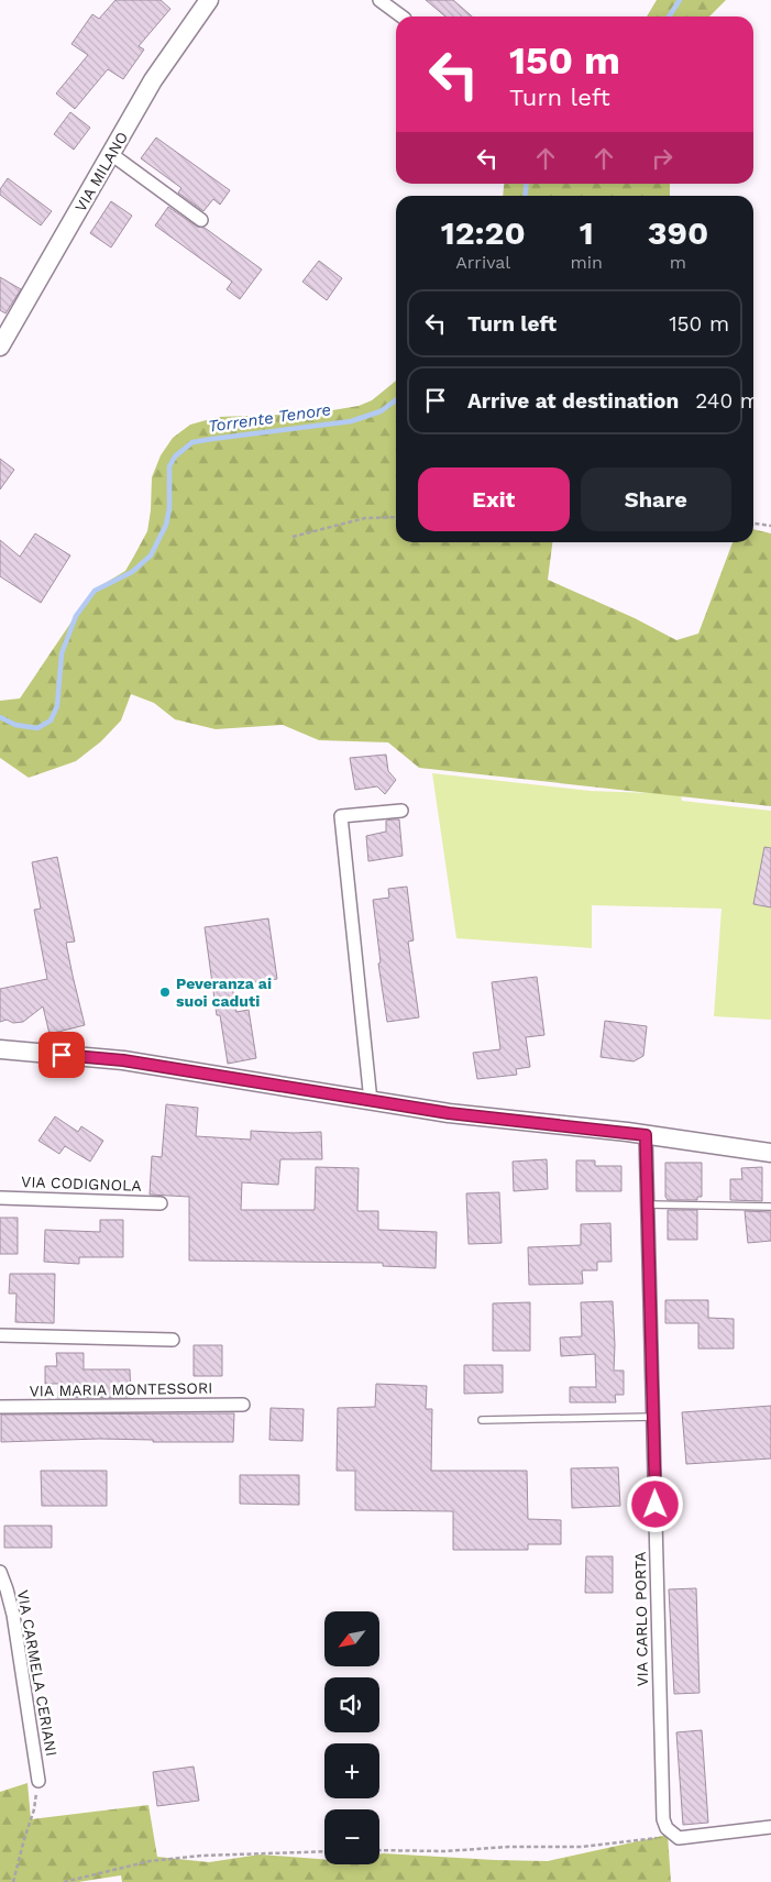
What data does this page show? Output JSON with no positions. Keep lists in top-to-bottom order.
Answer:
{
  "streets": {
    "street": [
      "VIA MILANO",
      "VIA CODIGNOLA",
      "VIA MARIA MONTESSORI",
      "VIA CARLO PORTA",
      "VIA CARMELA CERIANI"
    ]
  },
  "water": ["Torrente Tenore"],
  "places": ["Peveranza ai suoi caduti"],
  "north": "bottom left",
  "page": {
    "turn": ["150 m", "Turn left"],
    "eta": [
      "12:20",
      "Arrival",
      "1",
      "min",
      "390",
      "m"
    ],
    "list": [
      {
        "name": "Turn left",
        "value": "150 m"
      },
      {
        "name": "Arrive at destination",
        "value": "240 m"
      }
    ],
    "buttons": ["Exit", "Share"],
    "map_buttons": ["+", "−"]
  }
}
